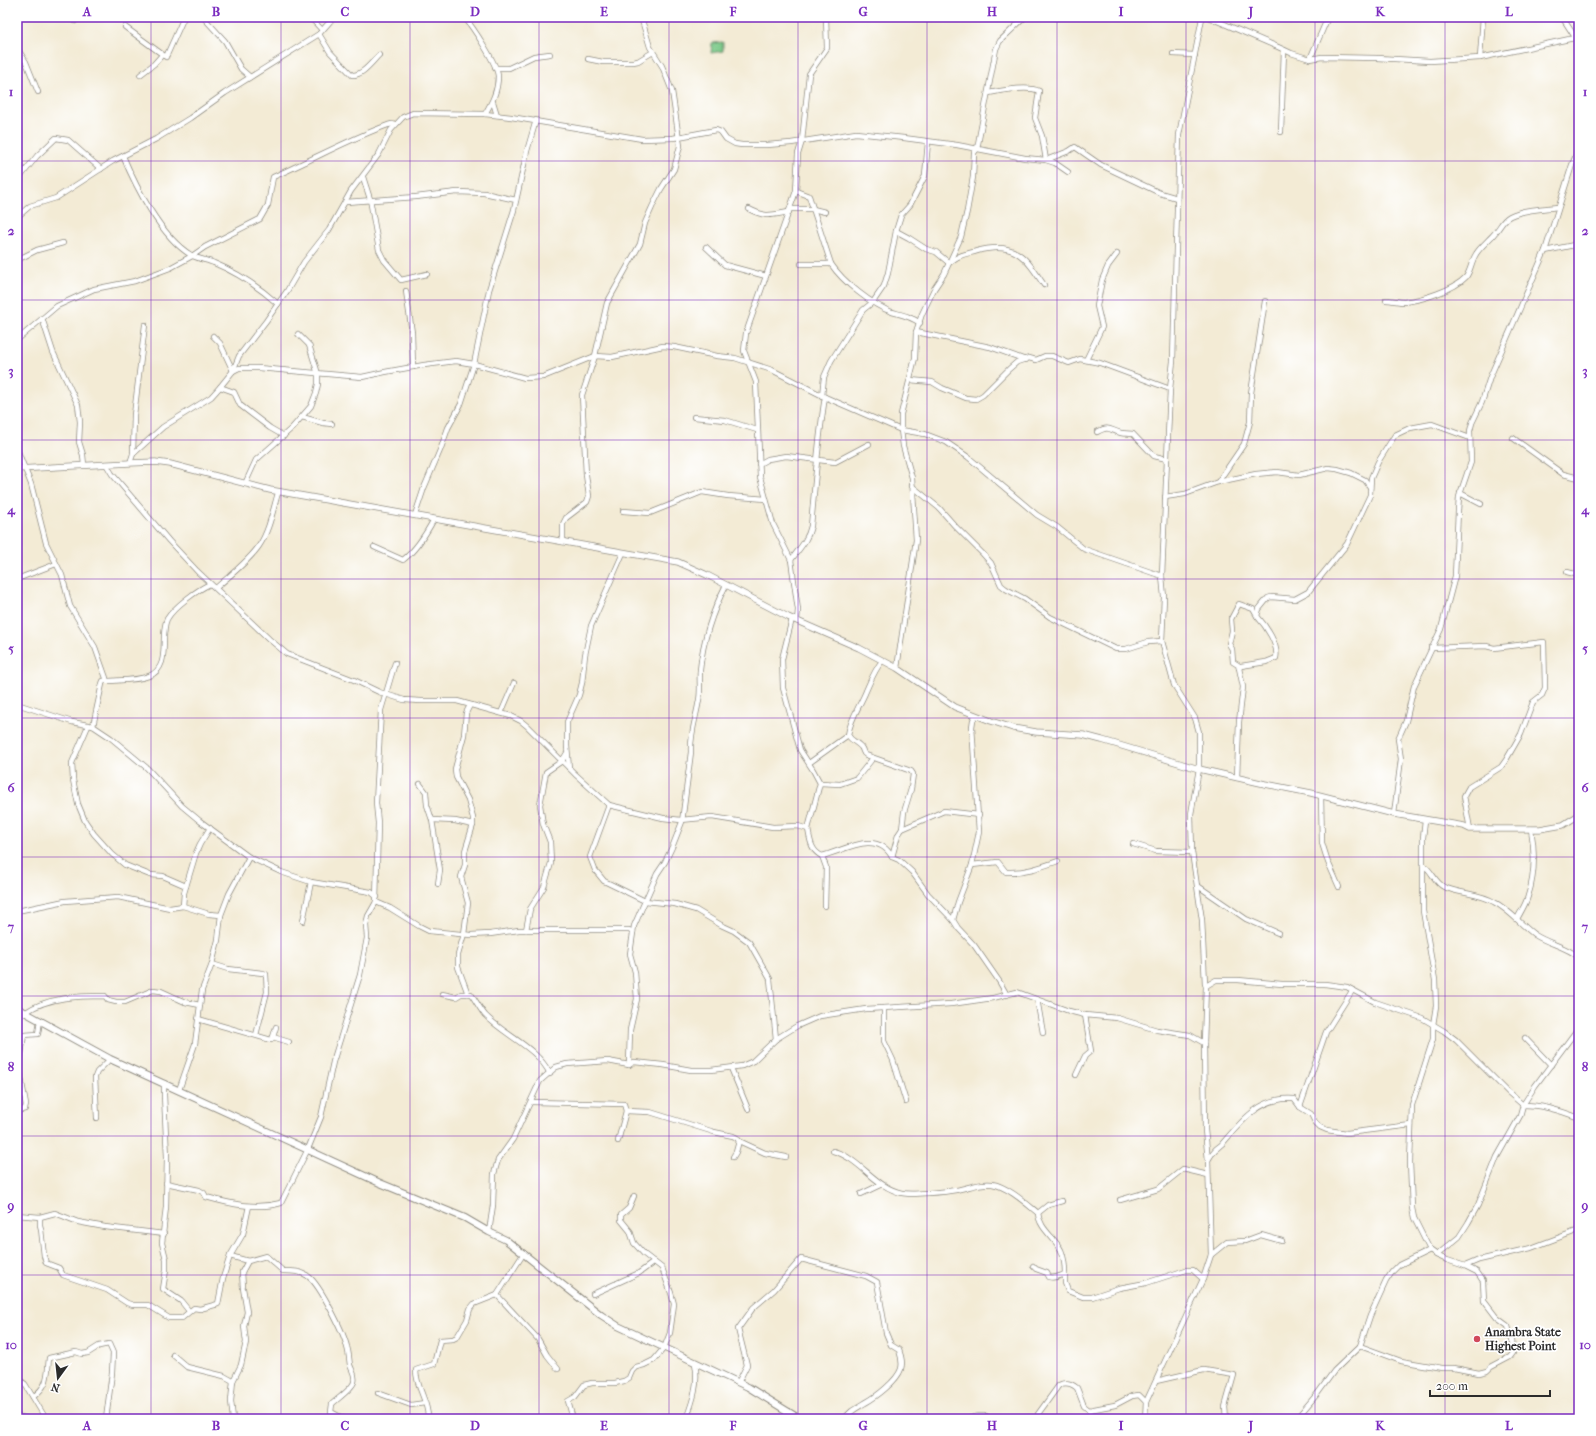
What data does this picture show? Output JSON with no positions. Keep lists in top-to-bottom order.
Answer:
{
  "places": ["Anambra State Highest Point"],
  "scale_bar": "200 m",
  "north": "bottom",
  "grid": {
    "columns": [
      "A",
      "B",
      "C",
      "D",
      "E",
      "F",
      "G",
      "H",
      "I",
      "J",
      "K",
      "L"
    ],
    "rows": [
      "1",
      "2",
      "3",
      "4",
      "5",
      "6",
      "7",
      "8",
      "9",
      "10"
    ]
  }
}
